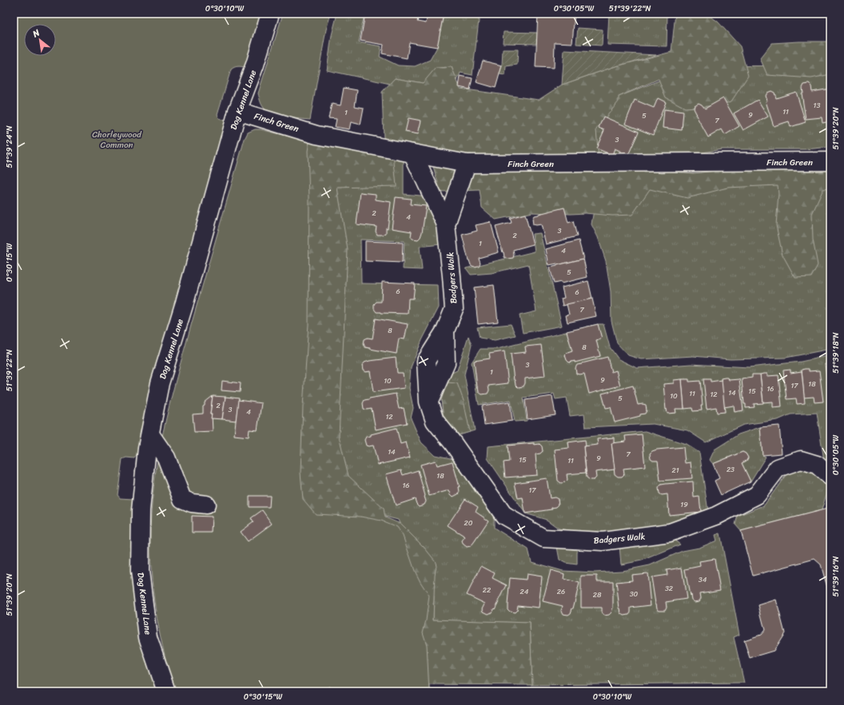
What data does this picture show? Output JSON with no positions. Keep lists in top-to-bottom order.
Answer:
{
  "streets": {
    "street": ["Dog Kennel Lane", "Finch Green", "Badgers Walk"]
  },
  "crossings": [
    ["Dog Kennel Lane", "Finch Green"],
    ["Finch Green", "Badgers Walk"]
  ],
  "parks": ["Chorleywood Common"],
  "house_numbers": [
    "13",
    "11",
    "1",
    "9",
    "5",
    "7",
    "3",
    "2",
    "4",
    "3",
    "2",
    "1",
    "4",
    "5",
    "6",
    "6",
    "7",
    "8",
    "8",
    "3",
    "1",
    "9",
    "10",
    "18",
    "17",
    "16",
    "15",
    "14",
    "11",
    "12",
    "10",
    "5",
    "2",
    "3",
    "4",
    "12",
    "14",
    "7",
    "9",
    "15",
    "11",
    "23",
    "21",
    "18",
    "16",
    "17",
    "19",
    "20",
    "34",
    "32",
    "22",
    "24",
    "26",
    "30",
    "28"
  ],
  "north": "top left",
  "coordinates": [
    "0°30'10\"W",
    "0°30'05\"W",
    "51°39'22\"N",
    "51°39'20\"N",
    "51°39'24\"N",
    "0°30'15\"W",
    "51°39'18\"N",
    "51°39'16\"N"
  ]
}
